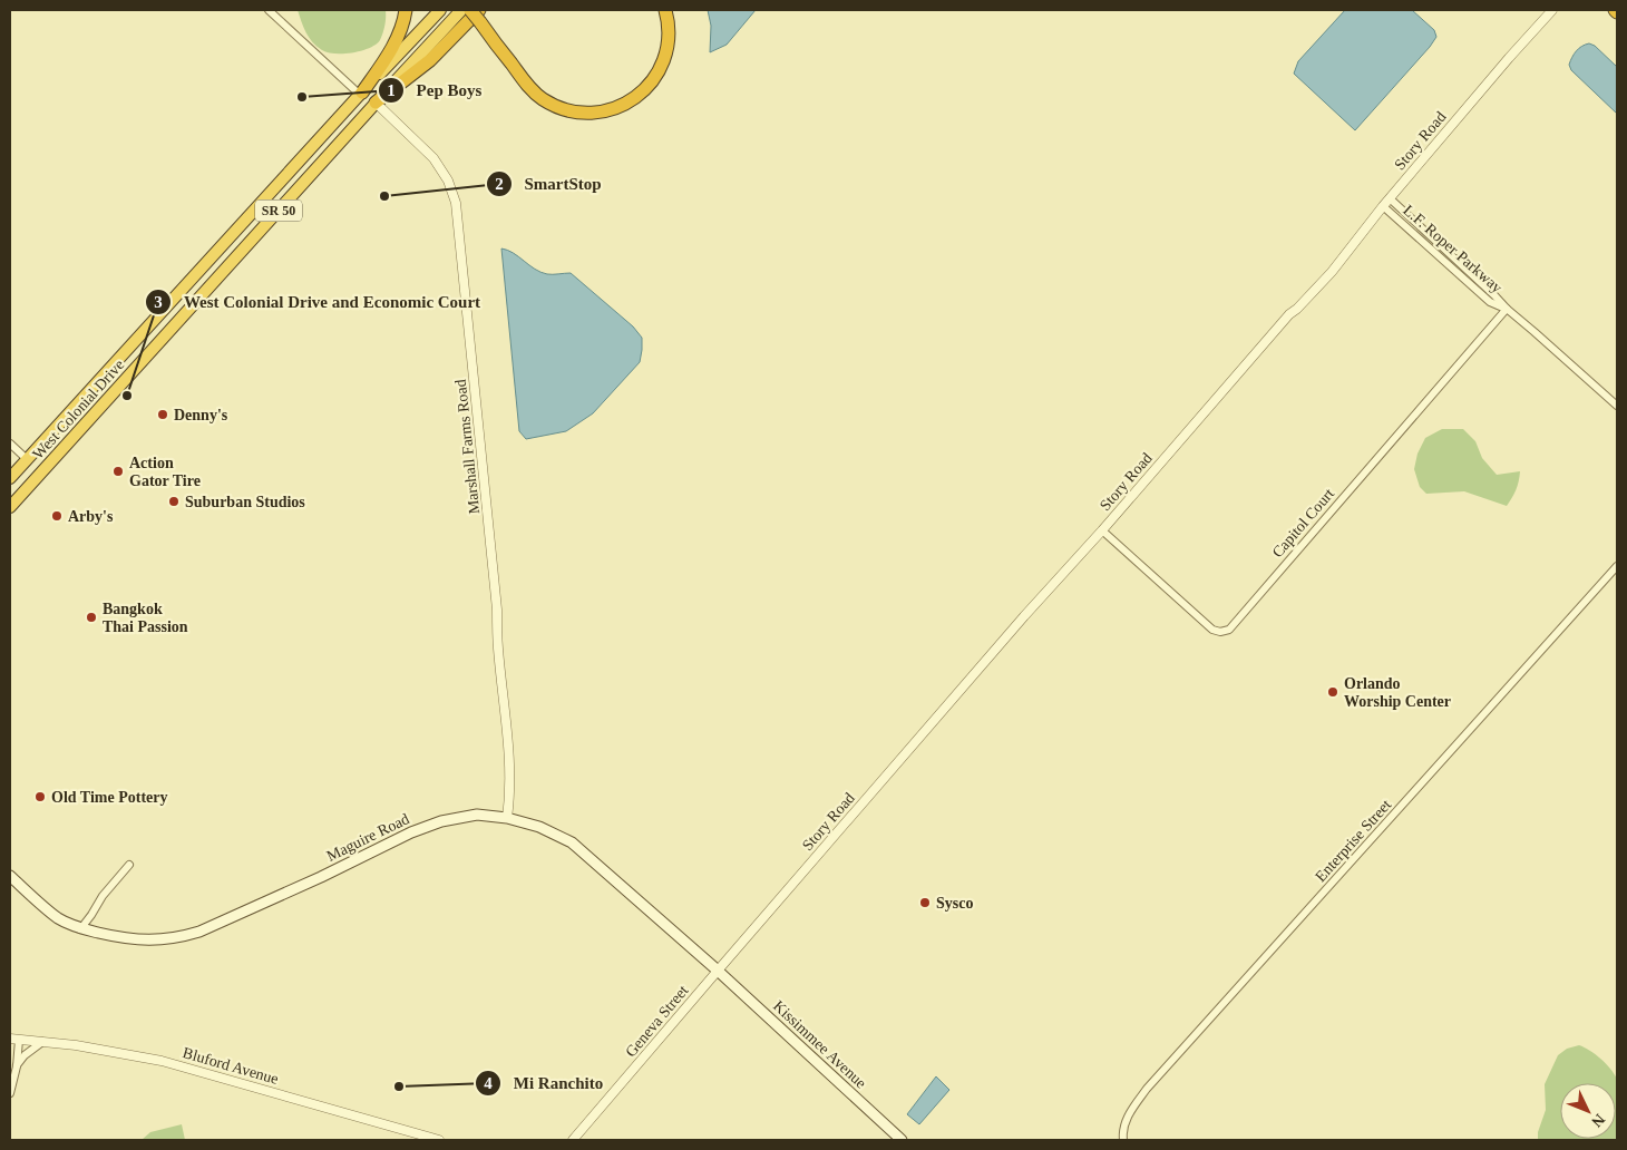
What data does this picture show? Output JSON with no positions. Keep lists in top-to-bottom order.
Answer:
{
  "streets": {
    "highway": ["SR 50", "West Colonial Drive"],
    "main road": ["Maguire Road", "Kissimmee Avenue"],
    "street": [
      "Story Road",
      "L.F. Roper Parkway",
      "Marshall Farms Road",
      "Capitol Court",
      "Enterprise Street",
      "Geneva Street",
      "Bluford Avenue"
    ]
  },
  "crossings": [
    ["Story Road", "L.F. Roper Parkway"],
    ["Story Road", "Capitol Court"],
    ["Story Road", "Maguire Road"],
    ["Story Road", "Geneva Street"],
    ["Story Road", "Kissimmee Avenue"],
    ["L.F. Roper Parkway", "Capitol Court"],
    ["West Colonial Drive", "Marshall Farms Road"],
    ["Marshall Farms Road", "Maguire Road"],
    ["Maguire Road", "Geneva Street"],
    ["Maguire Road", "Kissimmee Avenue"],
    ["Geneva Street", "Kissimmee Avenue"]
  ],
  "places": [
    "Pep Boys",
    "SmartStop",
    "West Colonial Drive and Economic Court",
    "Denny's",
    "Action Gator Tire",
    "Suburban Studios",
    "Arby's",
    "Bangkok Thai Passion",
    "Orlando Worship Center",
    "Old Time Pottery",
    "Sysco",
    "Mi Ranchito"
  ],
  "north": "bottom right"
}
